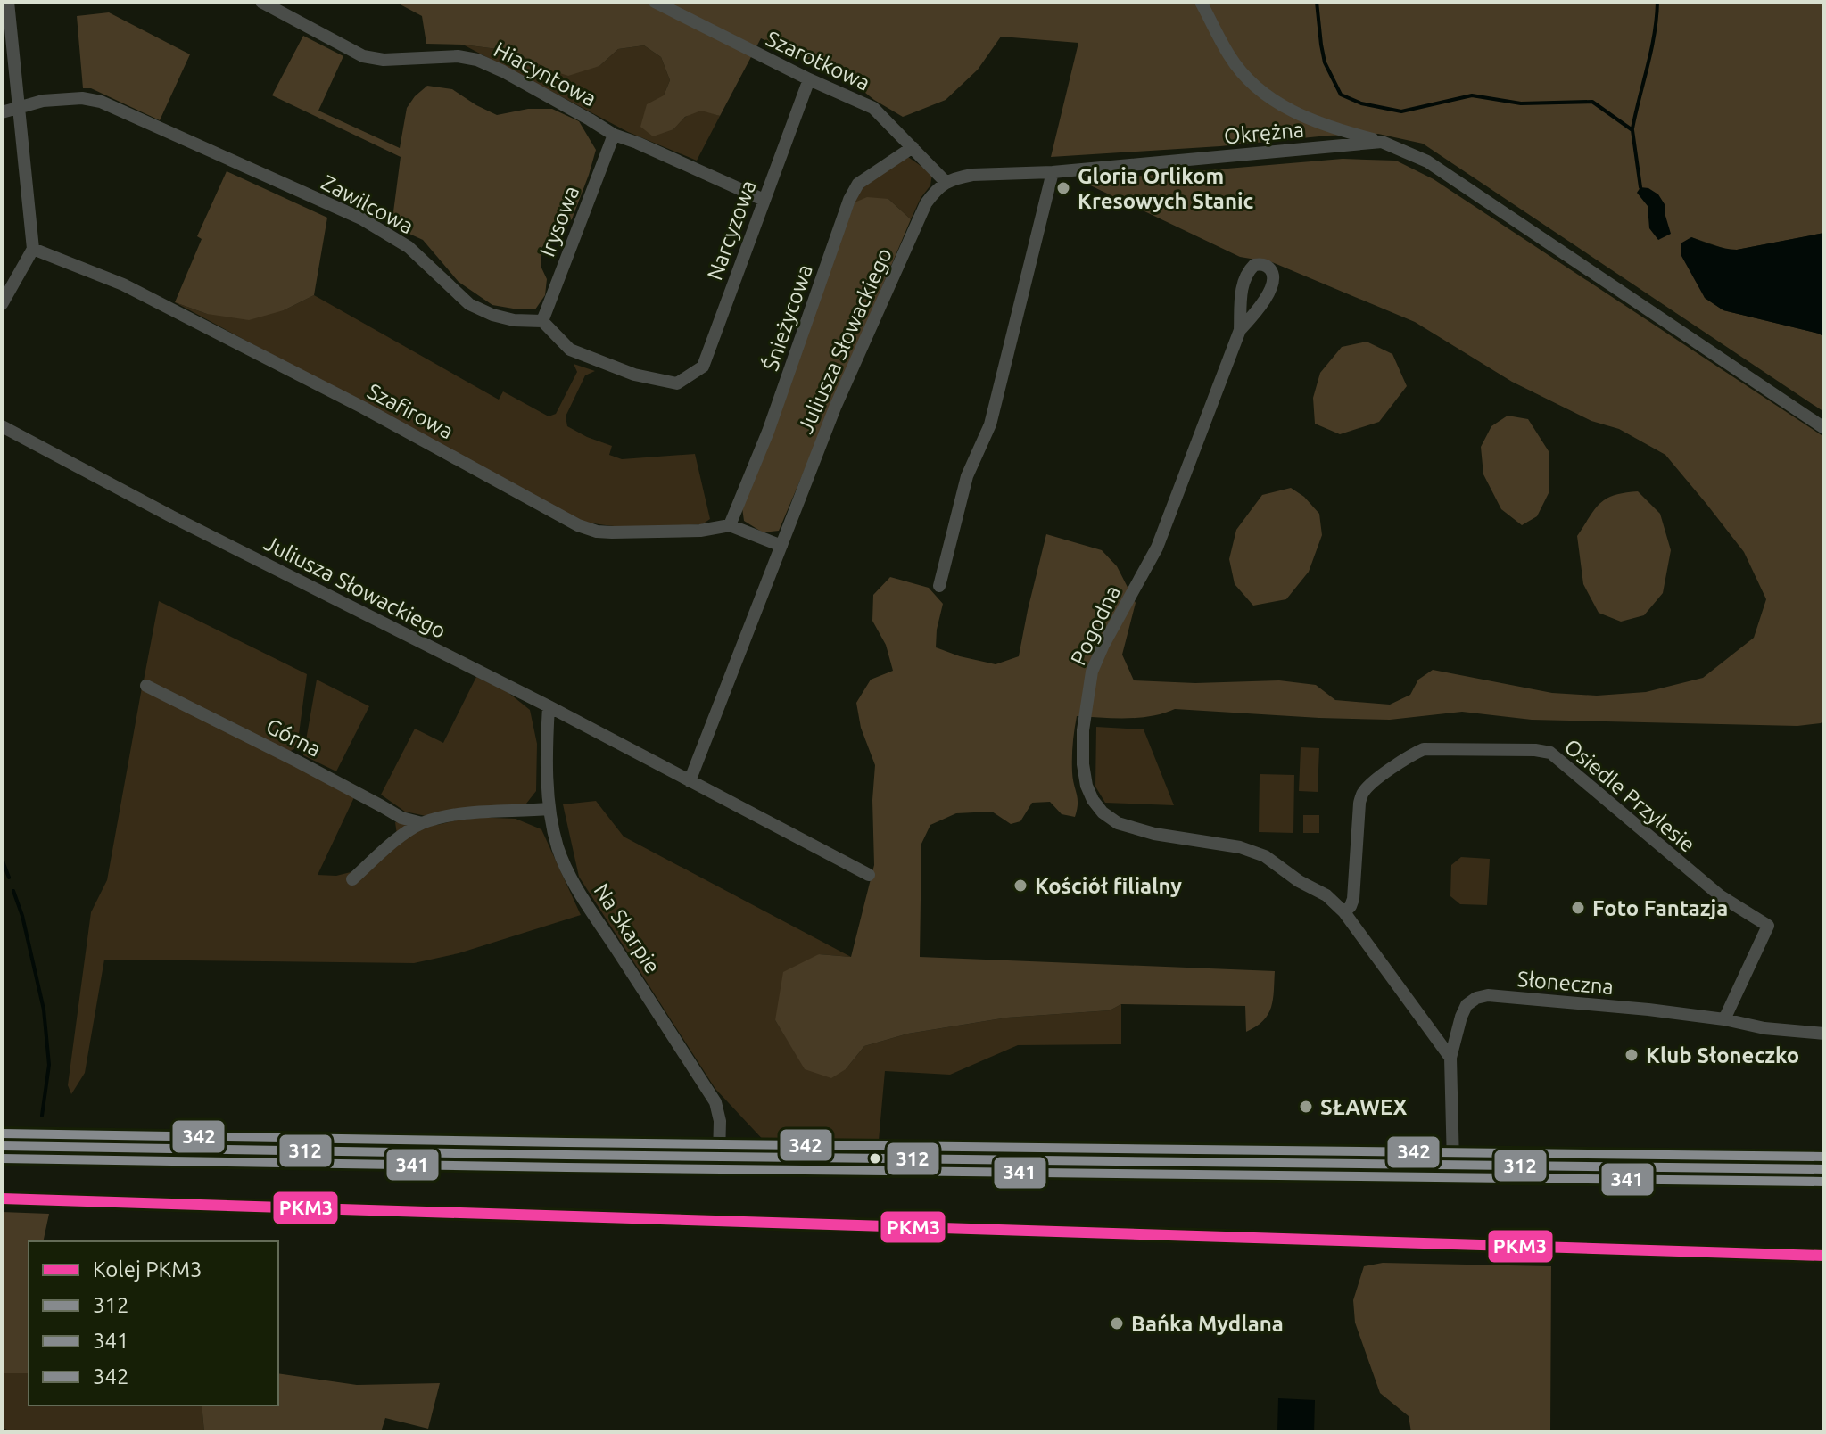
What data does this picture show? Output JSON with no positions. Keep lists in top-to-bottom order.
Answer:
{
  "streets": {
    "street": [
      "Szarotkowa",
      "Hiacyntowa",
      "Okrężna",
      "Zawilcowa",
      "Irysowa",
      "Narcyzowa",
      "Śnieżycowa",
      "Juliusza Słowackiego",
      "Szafirowa",
      "Pogodna",
      "Górna",
      "Osiedle Przylesie",
      "Na Skarpie",
      "Słoneczna"
    ]
  },
  "crossings": [
    ["Szarotkowa", "Narcyzowa"],
    ["Szarotkowa", "Śnieżycowa"],
    ["Szarotkowa", "Juliusza Słowackiego"],
    ["Hiacyntowa", "Irysowa"],
    ["Hiacyntowa", "Narcyzowa"],
    ["Zawilcowa", "Irysowa"],
    ["Zawilcowa", "Narcyzowa"],
    ["Irysowa", "Narcyzowa"],
    ["Śnieżycowa", "Szafirowa"],
    ["Juliusza Słowackiego", "Na Skarpie"],
    ["Pogodna", "Osiedle Przylesie"],
    ["Osiedle Przylesie", "Słoneczna"]
  ],
  "places": [
    "Gloria Orlikom Kresowych Stanic",
    "Kościół filialny",
    "Foto Fantazja",
    "Klub Słoneczko",
    "SŁAWEX",
    "Bańka Mydlana"
  ],
  "lines": [
    "transit line 342",
    "transit line 312",
    "transit line 341",
    "rail line PKM3"
  ],
  "legend": [
    "Kolej PKM3",
    "312",
    "341",
    "342"
  ]
}
